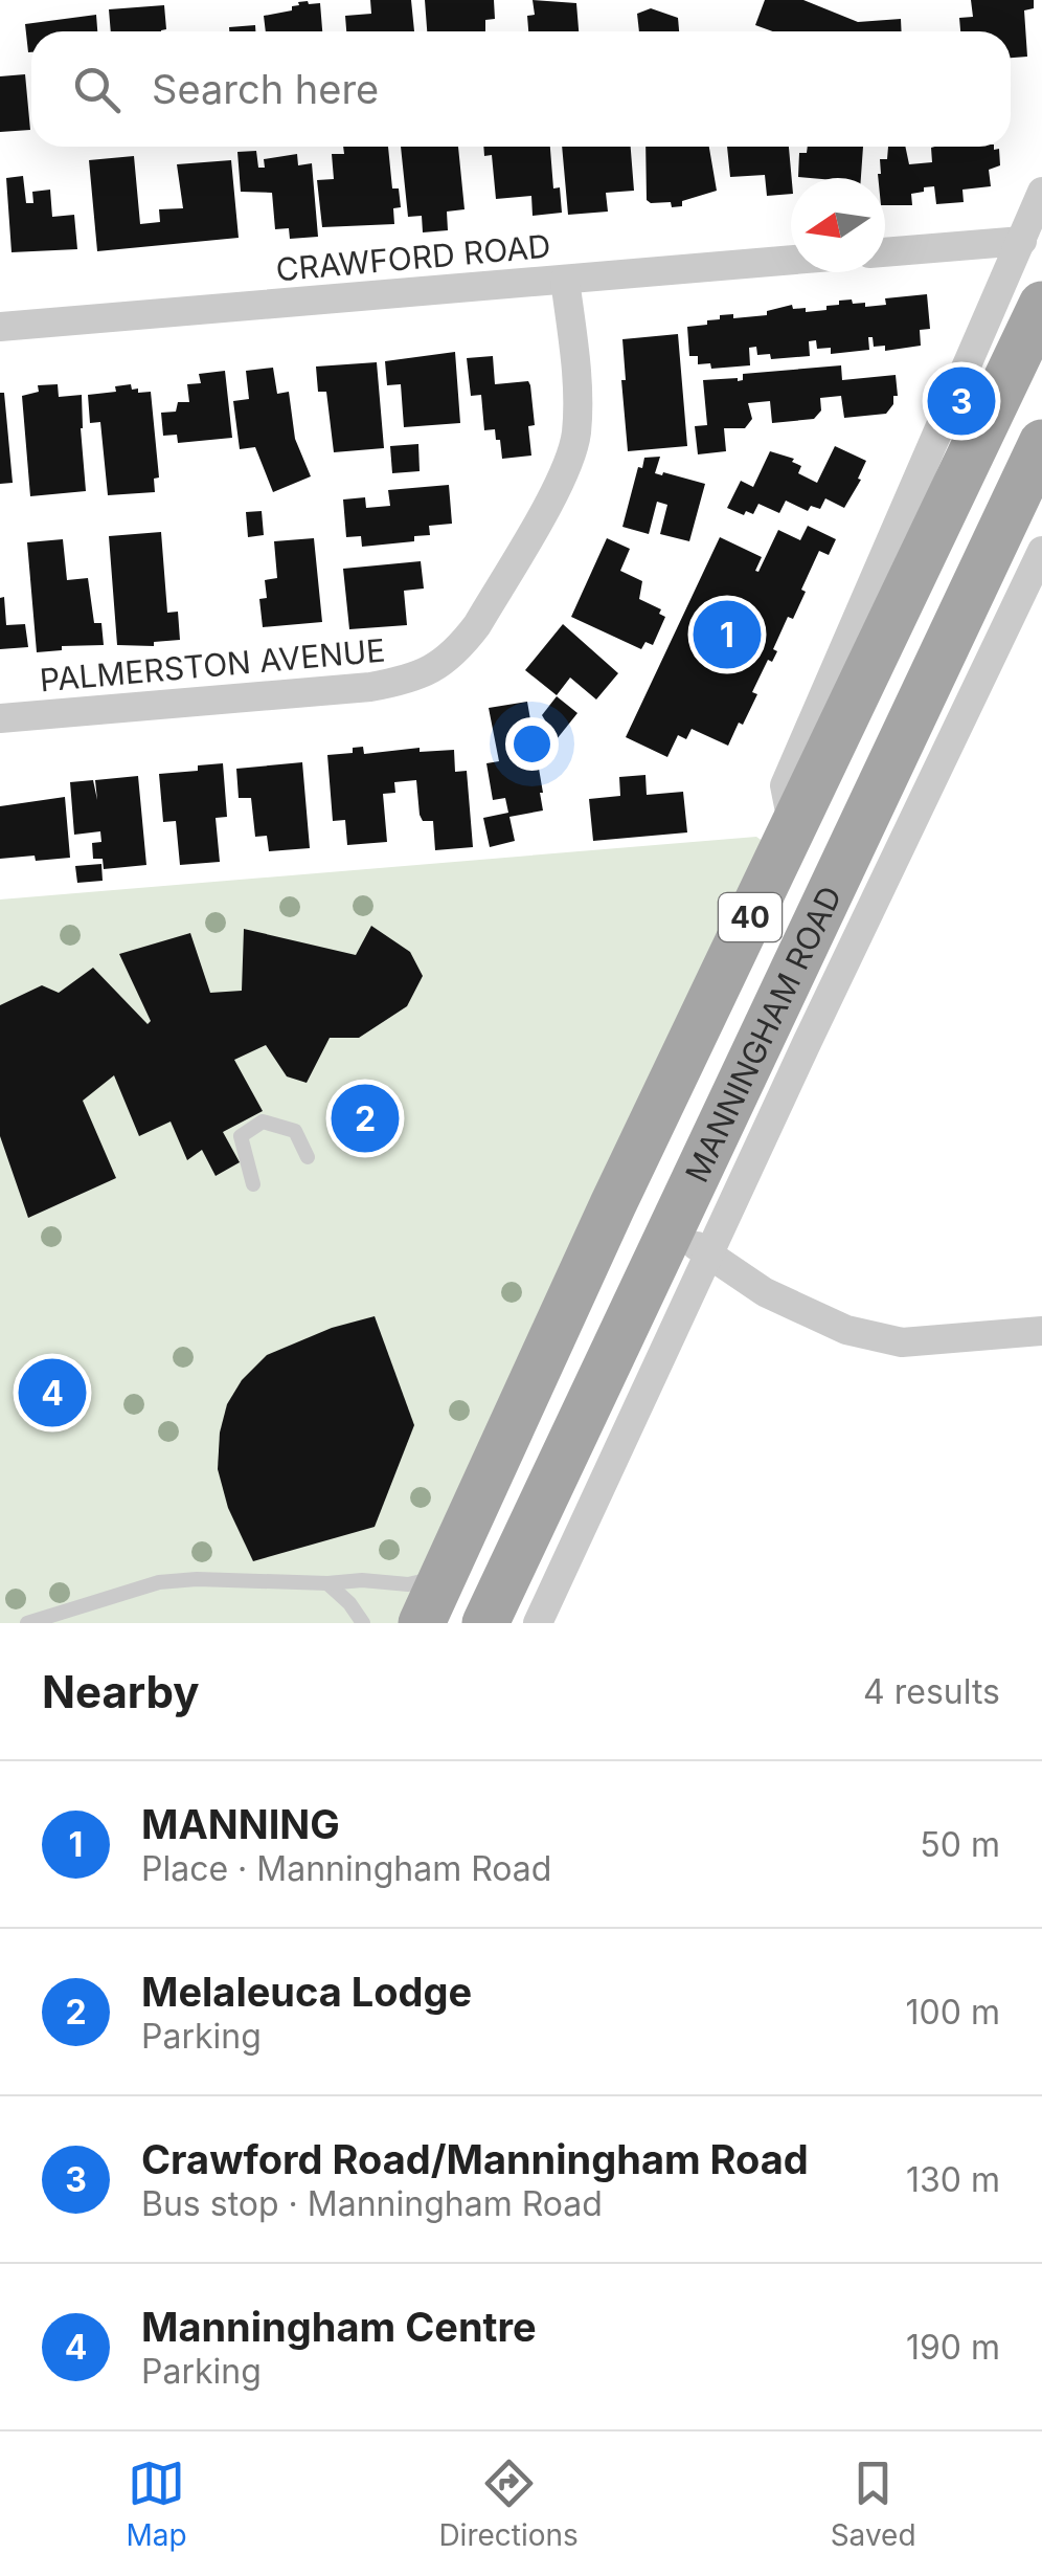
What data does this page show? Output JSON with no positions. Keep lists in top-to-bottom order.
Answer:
{
  "streets": {
    "main road": ["40", "MANNINGHAM ROAD"],
    "street": ["CRAWFORD ROAD", "PALMERSTON AVENUE"]
  },
  "crossings": [
    ["CRAWFORD ROAD", "PALMERSTON AVENUE"]
  ],
  "north": "left",
  "page": {
    "search": "Search here",
    "pins": [
      "3",
      "1",
      "2",
      "4"
    ],
    "heading": ["Nearby", "4 results"],
    "list": [
      {
        "mark": "1",
        "name": "MANNING",
        "note": "Place · Manningham Road",
        "value": "50 m"
      },
      {
        "mark": "2",
        "name": "Melaleuca Lodge",
        "note": "Parking",
        "value": "100 m"
      },
      {
        "mark": "3",
        "name": "Crawford Road/Manningham Road",
        "note": "Bus stop · Manningham Road",
        "value": "130 m"
      },
      {
        "mark": "4",
        "name": "Manningham Centre",
        "note": "Parking",
        "value": "190 m"
      }
    ],
    "nav": ["Map", "Directions", "Saved"]
  }
}
